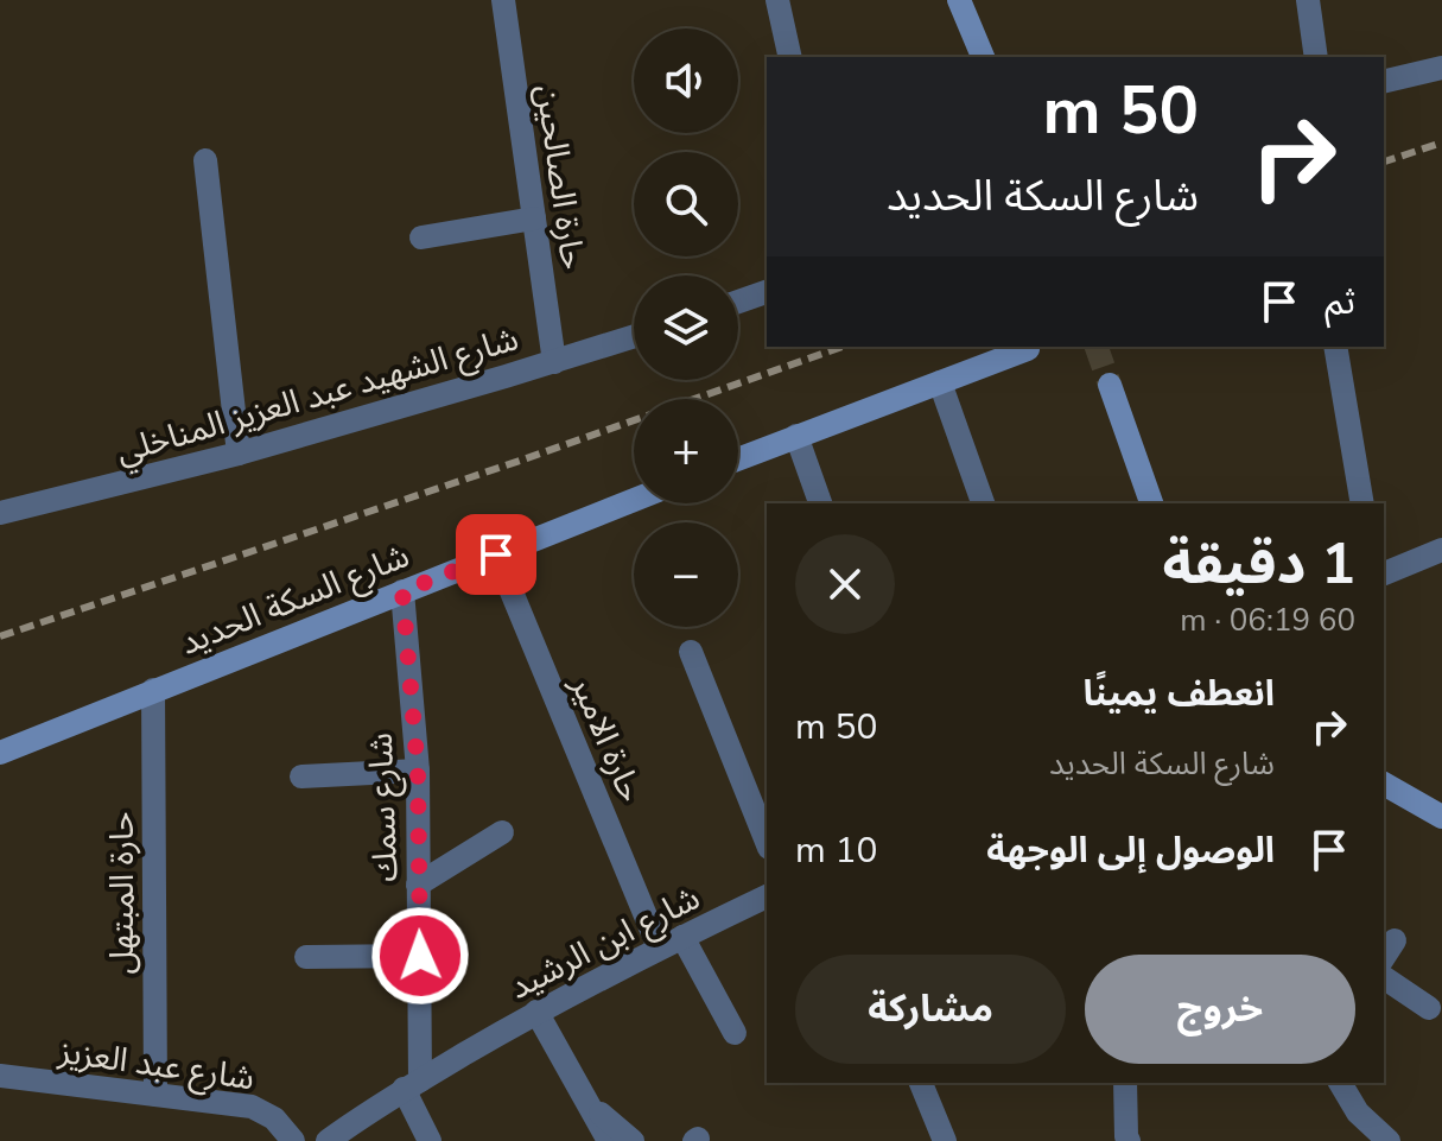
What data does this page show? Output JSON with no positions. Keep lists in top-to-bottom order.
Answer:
{
  "streets": {
    "street": [
      "حارة الصالحين",
      "شارع الشهيد عبد العزيز المناخلي",
      "شارع السكة الحديد",
      "حارة الامير",
      "شارع سمك",
      "حارة المبتهل",
      "شارع ابن الرشيد",
      "شارع عبد العزيز"
    ]
  },
  "crossings": [
    ["حارة الصالحين", "شارع الشهيد عبد العزيز المناخلي"],
    ["شارع السكة الحديد", "حارة الامير"],
    ["شارع السكة الحديد", "شارع سمك"],
    ["شارع السكة الحديد", "حارة المبتهل"],
    ["حارة الامير", "شارع ابن الرشيد"],
    ["شارع سمك", "شارع ابن الرشيد"],
    ["حارة المبتهل", "شارع عبد العزيز"]
  ],
  "page": {
    "map_buttons": ["+", "−"],
    "turn": ["50 m", "شارع السكة الحديد"],
    "then": "ثم",
    "heading": ["1 دقيقة", "60 m · 06:19"],
    "list": [
      {
        "name": "انعطف يمينًا",
        "note": "شارع السكة الحديد",
        "value": "50 m"
      },
      {
        "name": "الوصول إلى الوجهة",
        "value": "10 m"
      }
    ],
    "buttons": ["خروج", "مشاركة"]
  }
}
